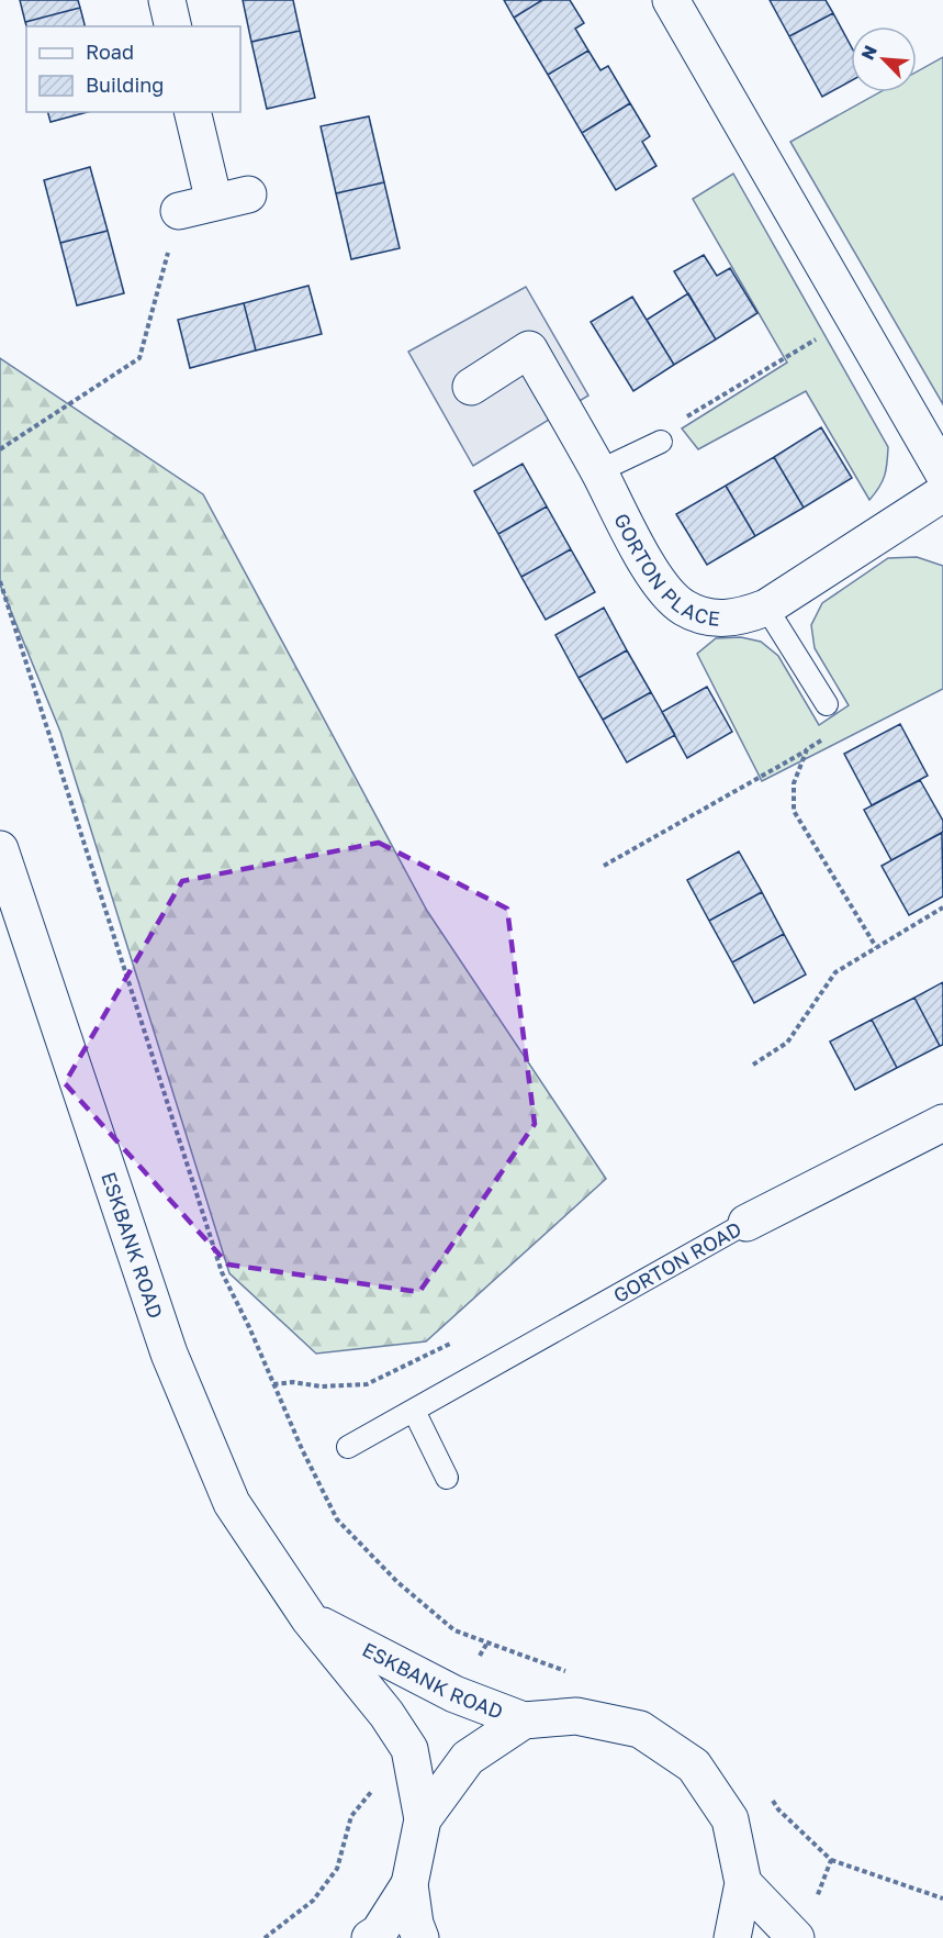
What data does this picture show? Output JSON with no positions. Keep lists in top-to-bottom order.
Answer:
{
  "streets": {
    "main road": ["GORTON PLACE", "ESKBANK ROAD", "GORTON ROAD"]
  },
  "legend": ["Road", "Building"],
  "north": "top left"
}
